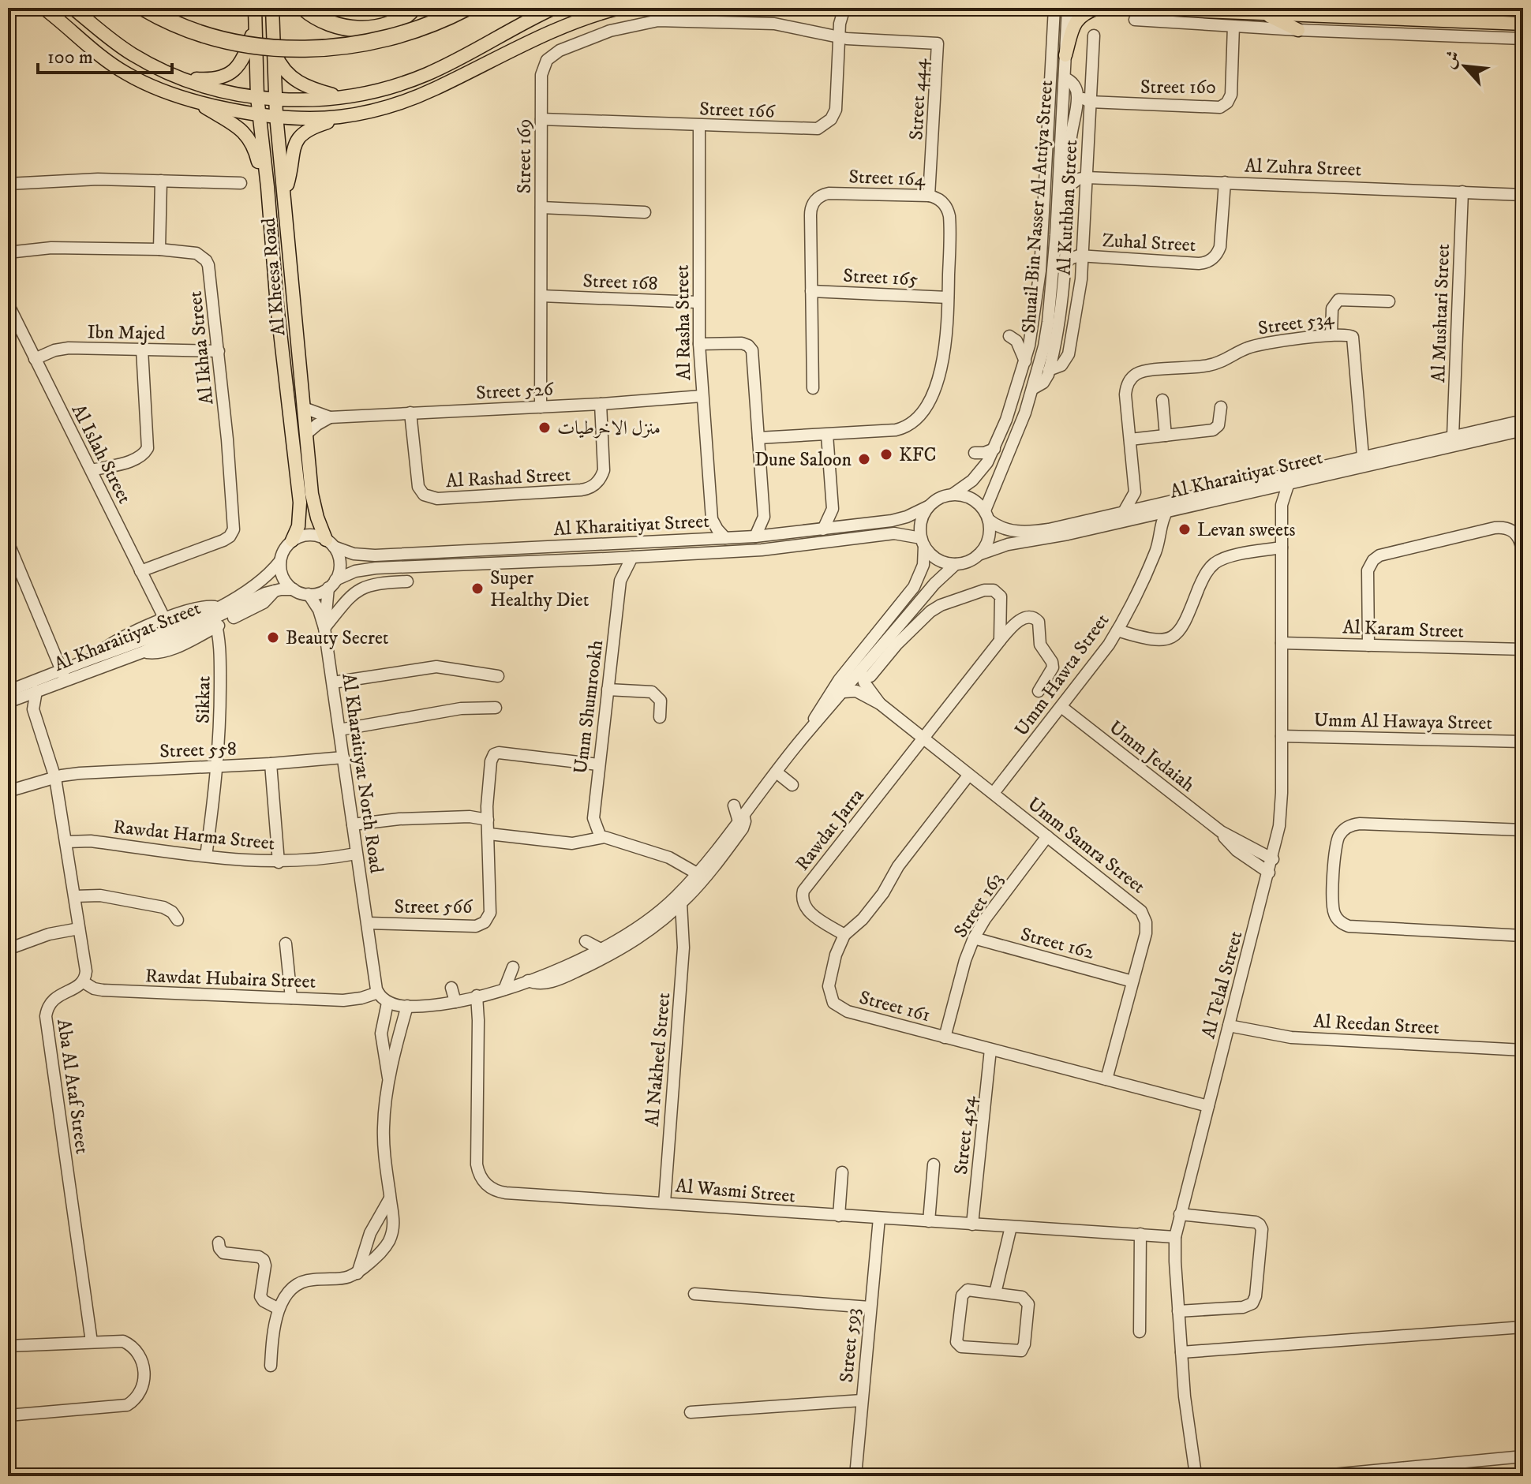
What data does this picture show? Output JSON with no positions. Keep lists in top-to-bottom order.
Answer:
{
  "streets": {
    "main road": ["Al Kheesa Road"],
    "street": [
      "Street 160",
      "Street 444",
      "Street 166",
      "Street 169",
      "Al Zuhra Street",
      "Street 164",
      "Shuail Bin Nasser Al Attiya Street",
      "Al Kuthban Street",
      "Zuhal Street",
      "Street 165",
      "Street 168",
      "Al Mushtari Street",
      "Al Rasha Street",
      "Street 534",
      "Ibn Majed",
      "Al Ikhaa Street",
      "Street 526",
      "Al Islah Street",
      "Al Kharaitiyat Street",
      "Al Rashad Street",
      "Al Karam Street",
      "Umm Hawta Street",
      "Sikkat",
      "Umm Shumrookh",
      "Umm Al Hawaya Street",
      "Street 558",
      "Umm Jedaiah",
      "Al Kharaitiyat North Road",
      "Rawdat Jarra",
      "Rawdat Harma Street",
      "Umm Samra Street",
      "Street 163",
      "Street 566",
      "Street 162",
      "Rawdat Hubaira Street",
      "Al Telal Street",
      "Street 161",
      "Al Reedan Street",
      "Al Nakheel Street",
      "Aba Al Ataf Street",
      "Street 454",
      "Al Wasmi Street",
      "Street 593"
    ]
  },
  "crossings": [
    ["Street 160", "Al Kuthban Street"],
    ["Street 444", "Street 169"],
    ["Street 444", "Street 164"],
    ["Street 166", "Street 169"],
    ["Street 166", "Al Rasha Street"],
    ["Street 169", "Street 168"],
    ["Street 169", "Street 526"],
    ["Al Zuhra Street", "Al Kuthban Street"],
    ["Al Zuhra Street", "Zuhal Street"],
    ["Al Zuhra Street", "Al Mushtari Street"],
    ["Street 164", "Street 165"],
    ["Shuail Bin Nasser Al Attiya Street", "Al Kuthban Street"],
    ["Shuail Bin Nasser Al Attiya Street", "Al Kharaitiyat Street"],
    ["Al Kuthban Street", "Zuhal Street"],
    ["Al Kheesa Road", "Street 526"],
    ["Al Kheesa Road", "Al Kharaitiyat Street"],
    ["Al Kheesa Road", "Al Kharaitiyat North Road"],
    ["Street 168", "Al Rasha Street"],
    ["Al Mushtari Street", "Al Kharaitiyat Street"],
    ["Al Rasha Street", "Street 526"],
    ["Street 534", "Al Kharaitiyat Street"],
    ["Ibn Majed", "Al Ikhaa Street"],
    ["Ibn Majed", "Al Islah Street"],
    ["Al Ikhaa Street", "Al Islah Street"],
    ["Street 526", "Al Rashad Street"],
    ["Al Kharaitiyat Street", "Umm Hawta Street"],
    ["Al Kharaitiyat Street", "Sikkat"],
    ["Al Kharaitiyat Street", "Umm Shumrookh"],
    ["Al Kharaitiyat Street", "Al Kharaitiyat North Road"],
    ["Al Kharaitiyat Street", "Al Telal Street"],
    ["Al Karam Street", "Al Telal Street"],
    ["Umm Hawta Street", "Umm Jedaiah"],
    ["Umm Hawta Street", "Umm Samra Street"],
    ["Sikkat", "Street 558"],
    ["Sikkat", "Rawdat Harma Street"],
    ["Umm Al Hawaya Street", "Al Telal Street"],
    ["Street 558", "Al Kharaitiyat North Road"],
    ["Umm Jedaiah", "Al Telal Street"],
    ["Al Kharaitiyat North Road", "Rawdat Harma Street"],
    ["Al Kharaitiyat North Road", "Street 566"],
    ["Rawdat Jarra", "Umm Samra Street"],
    ["Rawdat Jarra", "Street 161"],
    ["Umm Samra Street", "Street 163"],
    ["Umm Samra Street", "Street 162"],
    ["Umm Samra Street", "Street 161"],
    ["Street 163", "Street 162"],
    ["Street 163", "Street 161"],
    ["Rawdat Hubaira Street", "Aba Al Ataf Street"],
    ["Al Telal Street", "Al Reedan Street"],
    ["Al Telal Street", "Al Wasmi Street"],
    ["Street 161", "Street 454"],
    ["Al Nakheel Street", "Al Wasmi Street"],
    ["Street 454", "Al Wasmi Street"],
    ["Al Wasmi Street", "Street 593"]
  ],
  "places": [
    "منزل الاخرطيات",
    "KFC",
    "Dune Saloon",
    "Levan sweets",
    "Super Healthy Diet",
    "Beauty Secret"
  ],
  "scale_bar": "100 m",
  "north": "top left"
}
